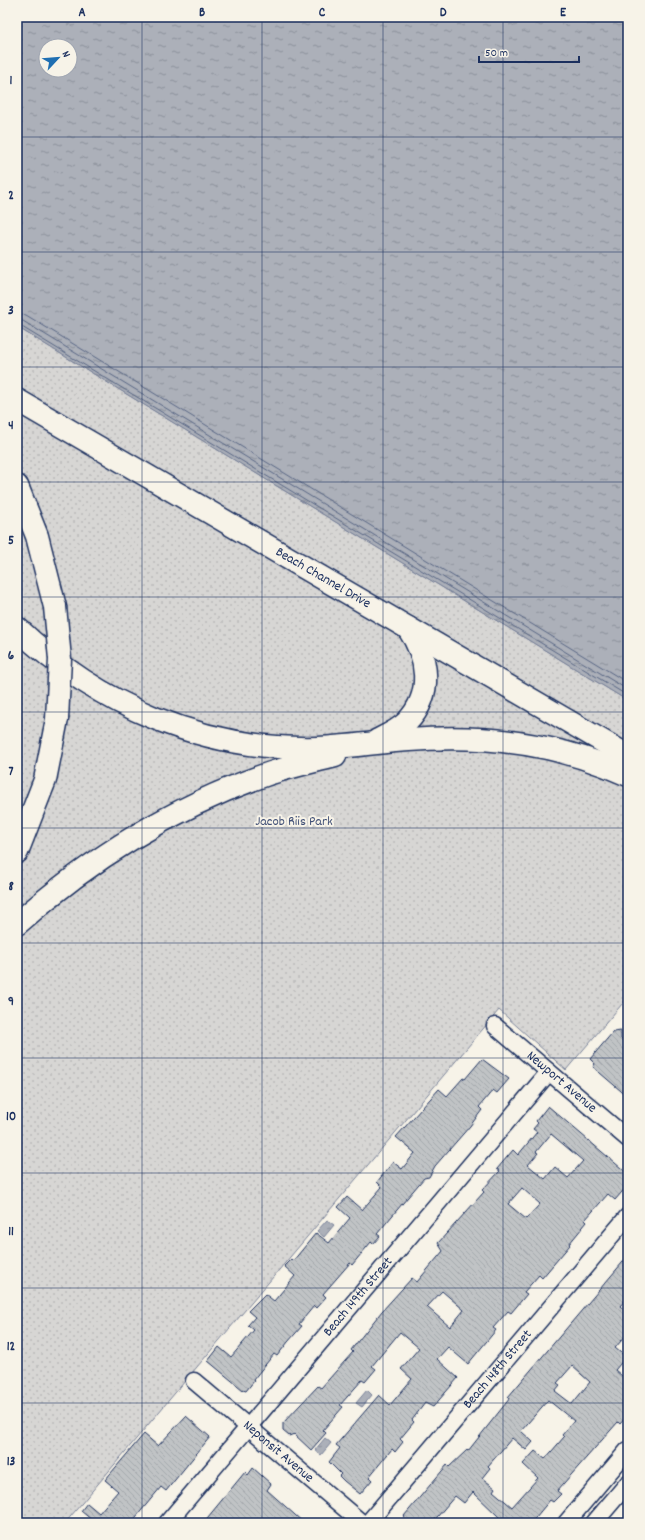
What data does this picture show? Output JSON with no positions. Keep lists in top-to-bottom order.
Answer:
{
  "streets": {
    "main road": ["Beach Channel Drive"],
    "street": [
      "Newport Avenue",
      "Beach 149th Street",
      "Beach 148th Street",
      "Neponsit Avenue"
    ]
  },
  "crossings": [
    ["Newport Avenue", "Beach 149th Street"],
    ["Beach 149th Street", "Neponsit Avenue"]
  ],
  "parks": ["Jacob Riis Park"],
  "scale_bar": "50 m",
  "north": "top right",
  "grid": {
    "columns": [
      "A",
      "B",
      "C",
      "D",
      "E"
    ],
    "rows": [
      "1",
      "2",
      "3",
      "4",
      "5",
      "6",
      "7",
      "8",
      "9",
      "10",
      "11",
      "12",
      "13"
    ]
  }
}
